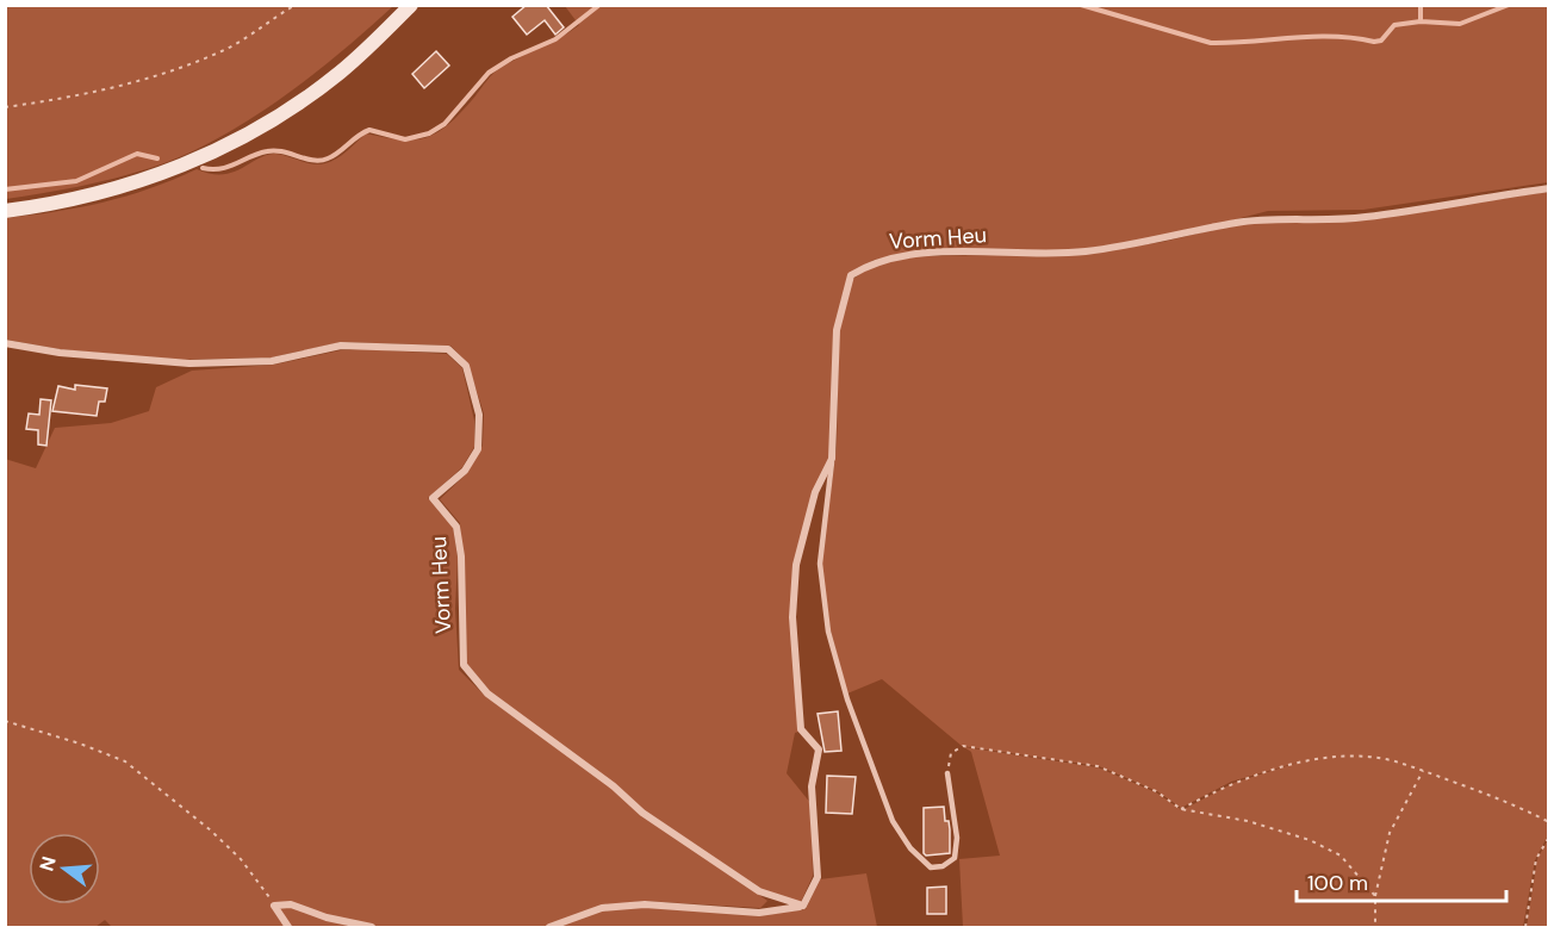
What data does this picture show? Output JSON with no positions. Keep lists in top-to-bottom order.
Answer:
{
  "streets": {
    "street": ["Vorm Heu"]
  },
  "scale_bar": "100 m",
  "north": "left"
}
